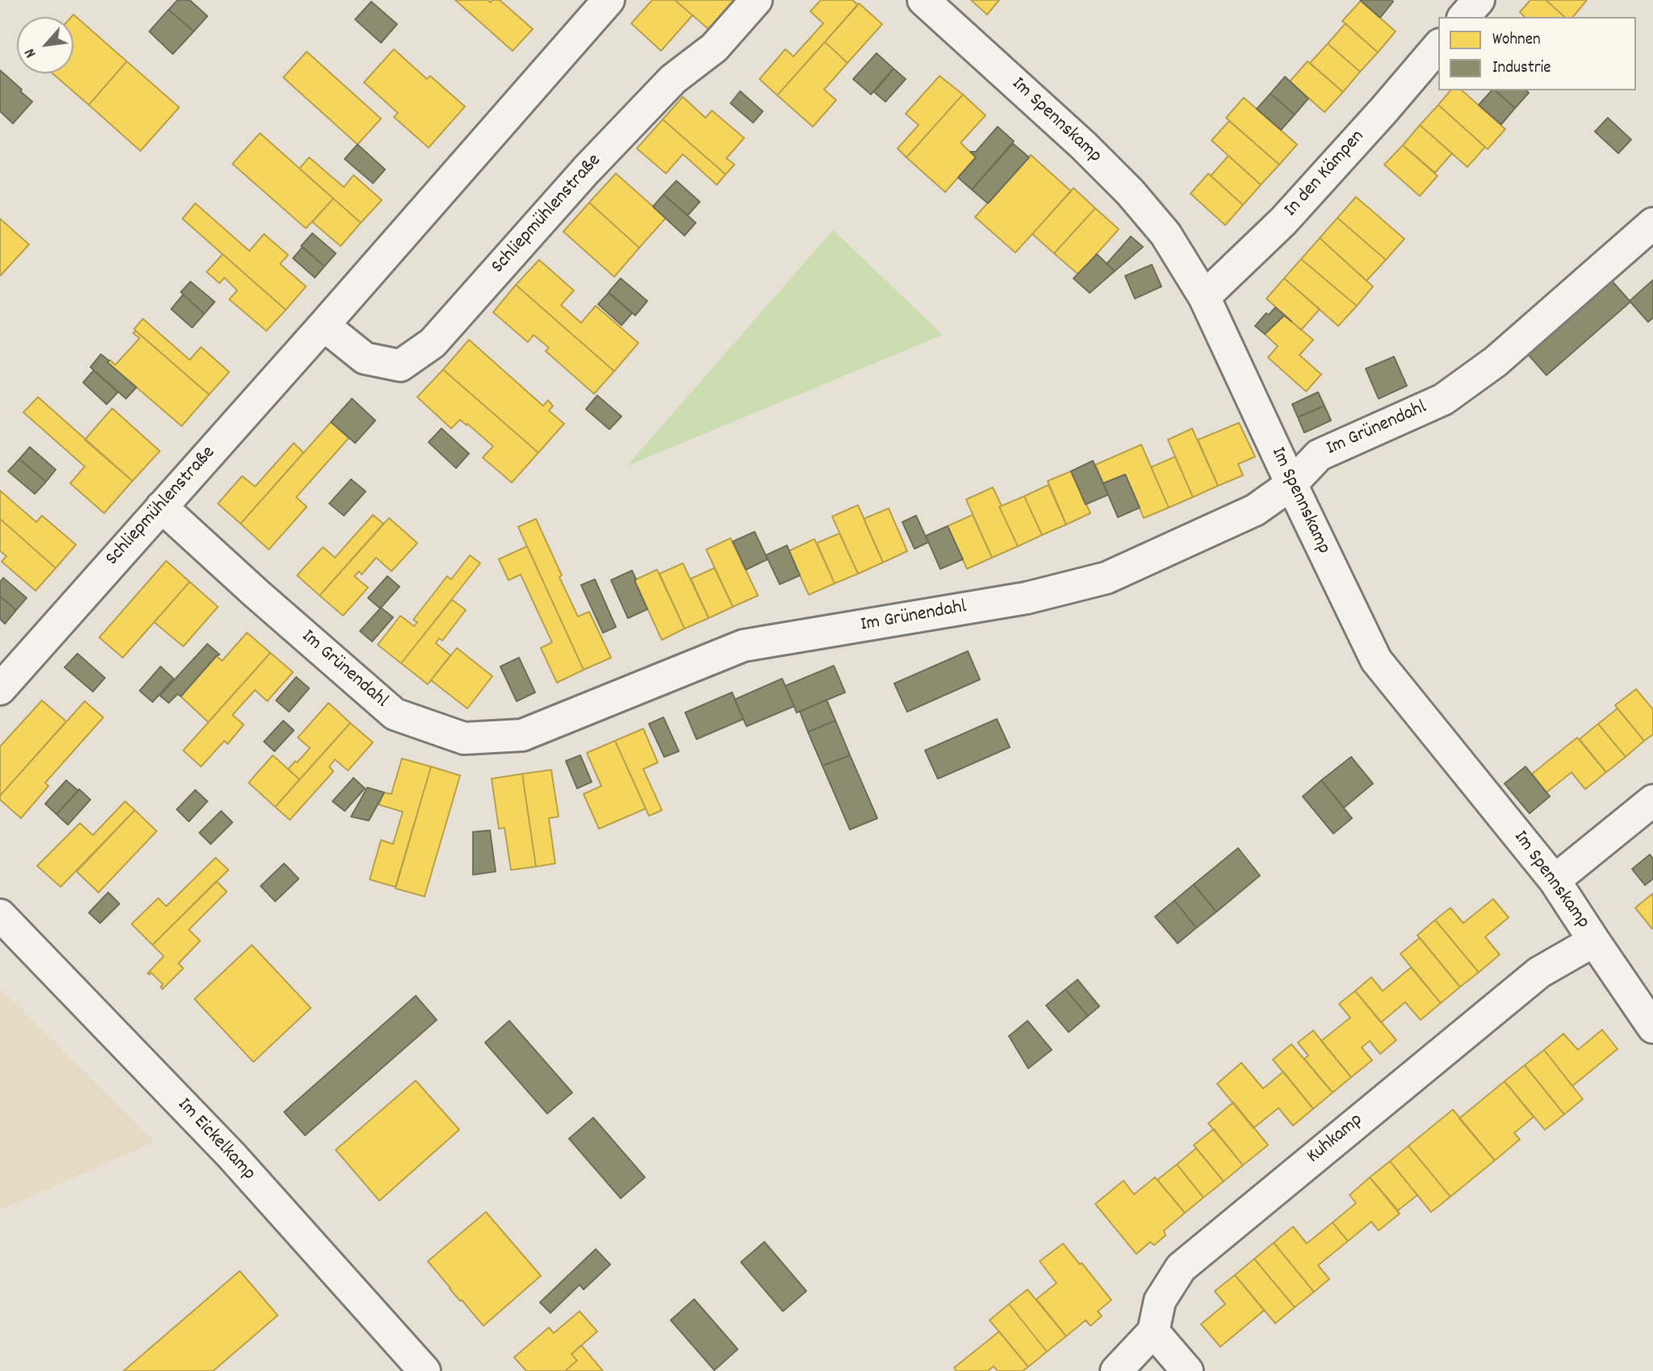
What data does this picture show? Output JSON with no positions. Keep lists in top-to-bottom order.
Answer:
{
  "streets": {
    "street": [
      "Im Spennskamp",
      "In den Kämpen",
      "Schliepmühlenstraße",
      "Im Grünendahl",
      "Kuhkamp",
      "Im Eickelkamp"
    ]
  },
  "crossings": [
    ["Im Spennskamp", "In den Kämpen"],
    ["Im Spennskamp", "Im Grünendahl"],
    ["Im Spennskamp", "Kuhkamp"],
    ["Schliepmühlenstraße", "Im Grünendahl"]
  ],
  "legend": ["Wohnen", "Industrie"],
  "north": "bottom left"
}
